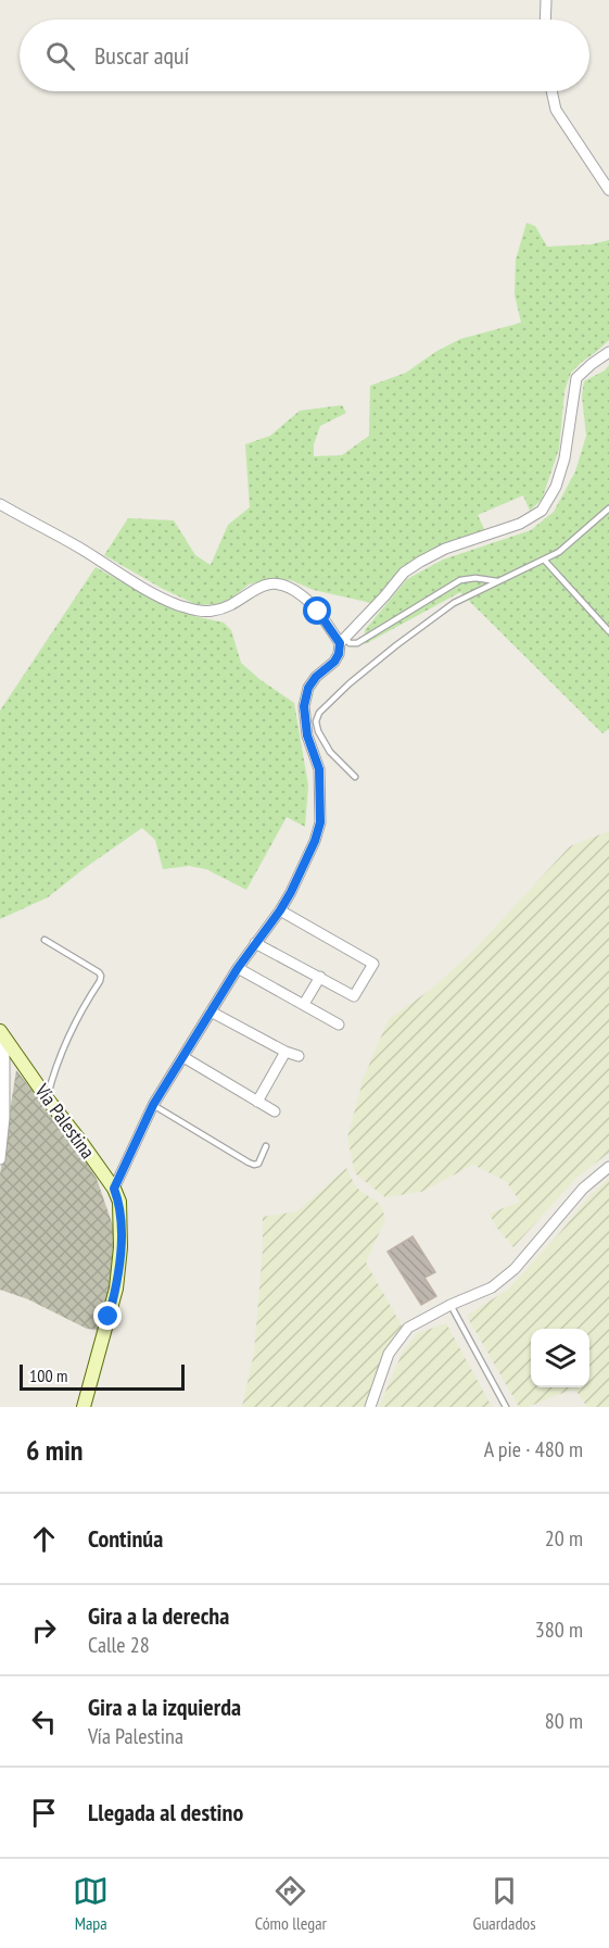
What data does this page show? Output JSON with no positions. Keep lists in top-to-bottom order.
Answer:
{
  "streets": {
    "main road": ["Vía Palestina"]
  },
  "scale_bar": "100 m",
  "page": {
    "search": "Buscar aquí",
    "scale": "100 m",
    "heading": ["6 min", "A pie · 480 m"],
    "list": [
      ["Continúa", "20 m"],
      ["Gira a la derecha", "Calle 28", "380 m"],
      ["Gira a la izquierda", "Vía Palestina", "80 m"],
      "Llegada al destino"
    ],
    "nav": ["Mapa", "Cómo llegar", "Guardados"]
  }
}
